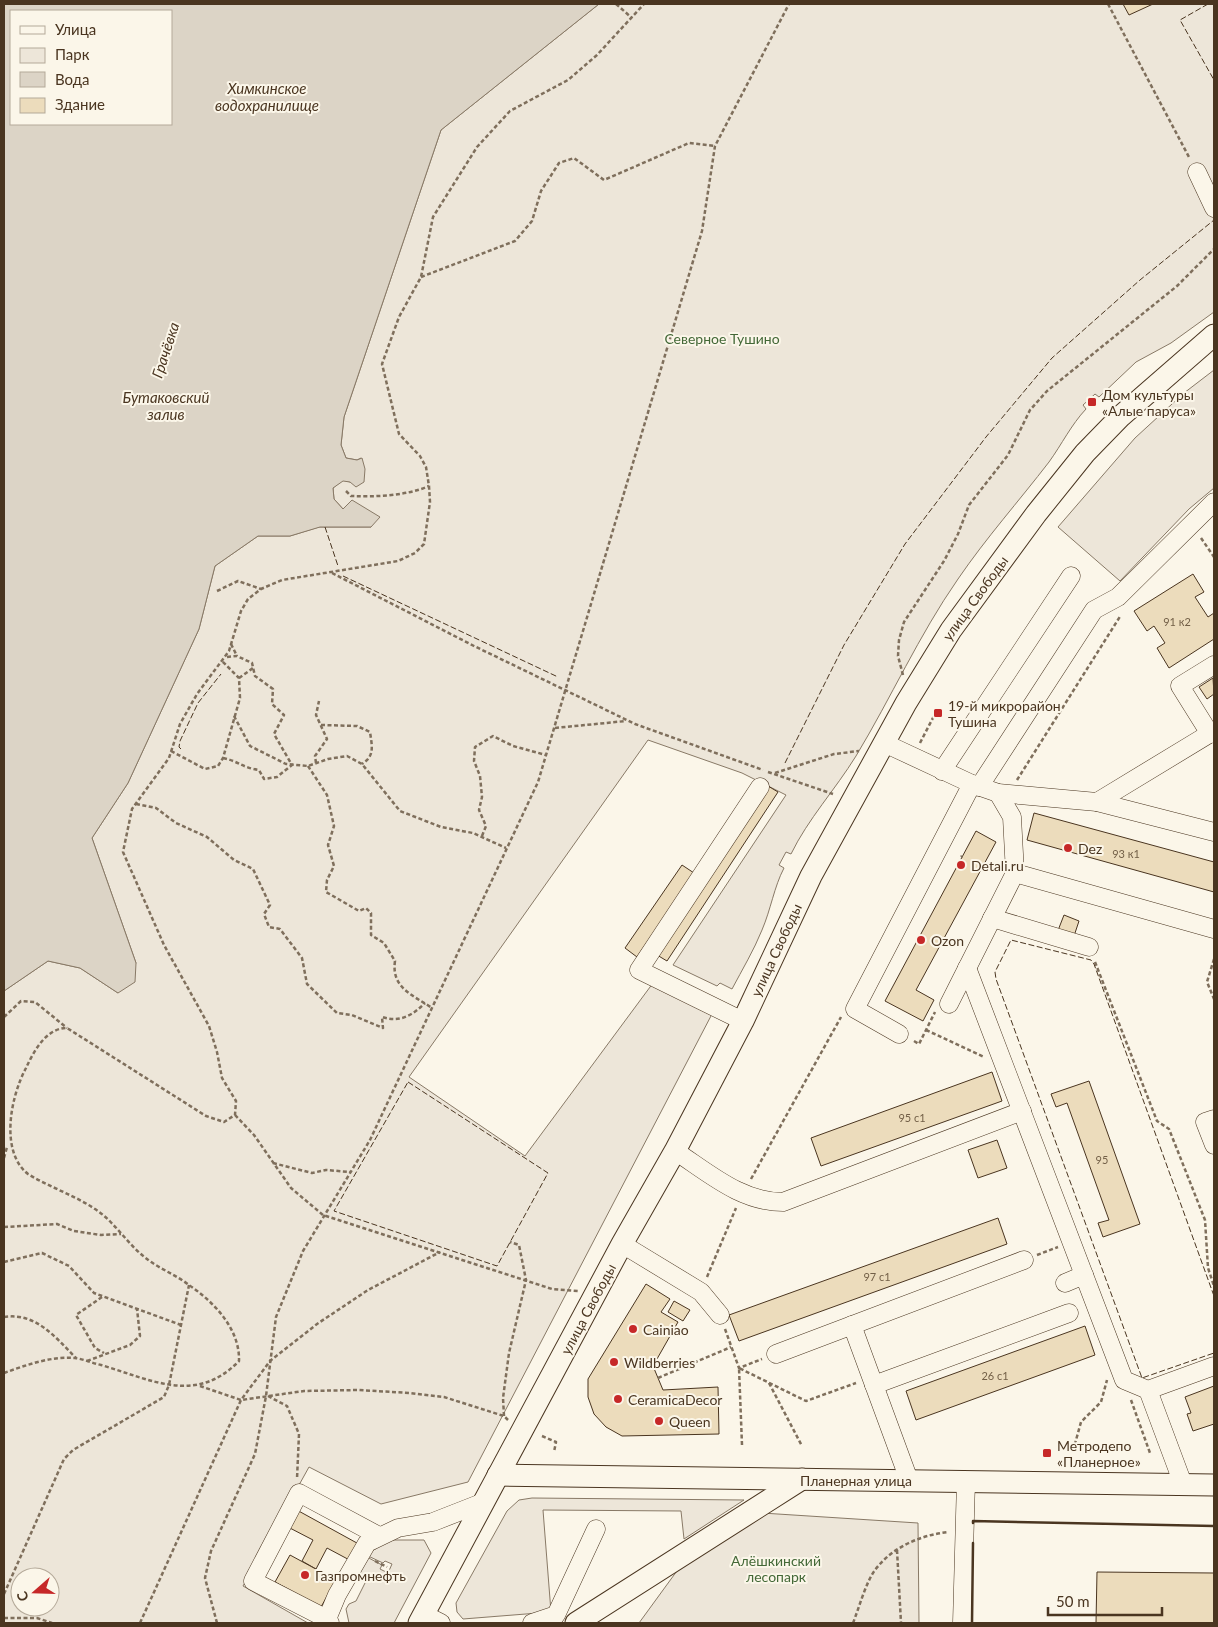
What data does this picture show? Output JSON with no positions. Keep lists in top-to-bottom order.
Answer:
{
  "streets": {
    "main road": ["улица Свободы", "Планерная улица"]
  },
  "crossings": [
    ["улица Свободы", "Планерная улица"]
  ],
  "water": ["Химкинское водохранилище", "Грачёвка", "Бутаковский залив"],
  "parks": ["Северное Тушино", "Алёшкинский лесопарк"],
  "places": {
    "transit": ["Дом культуры «Алые паруса»", "19-й микрорайон Тушина", "Метродепо «Планерное»"],
    "other": [
      "Dez",
      "Detali.ru",
      "Ozon",
      "Cainiao",
      "Wildberries",
      "CeramicaDecor",
      "Queen",
      "Газпромнефть"
    ]
  },
  "house_numbers": [
    "91 к2",
    "93 к1",
    "95 с1",
    "95",
    "97 с1",
    "26 с1"
  ],
  "legend": [
    "Улица",
    "Парк",
    "Вода",
    "Здание"
  ],
  "scale_bar": "50 m",
  "north": "left"
}
